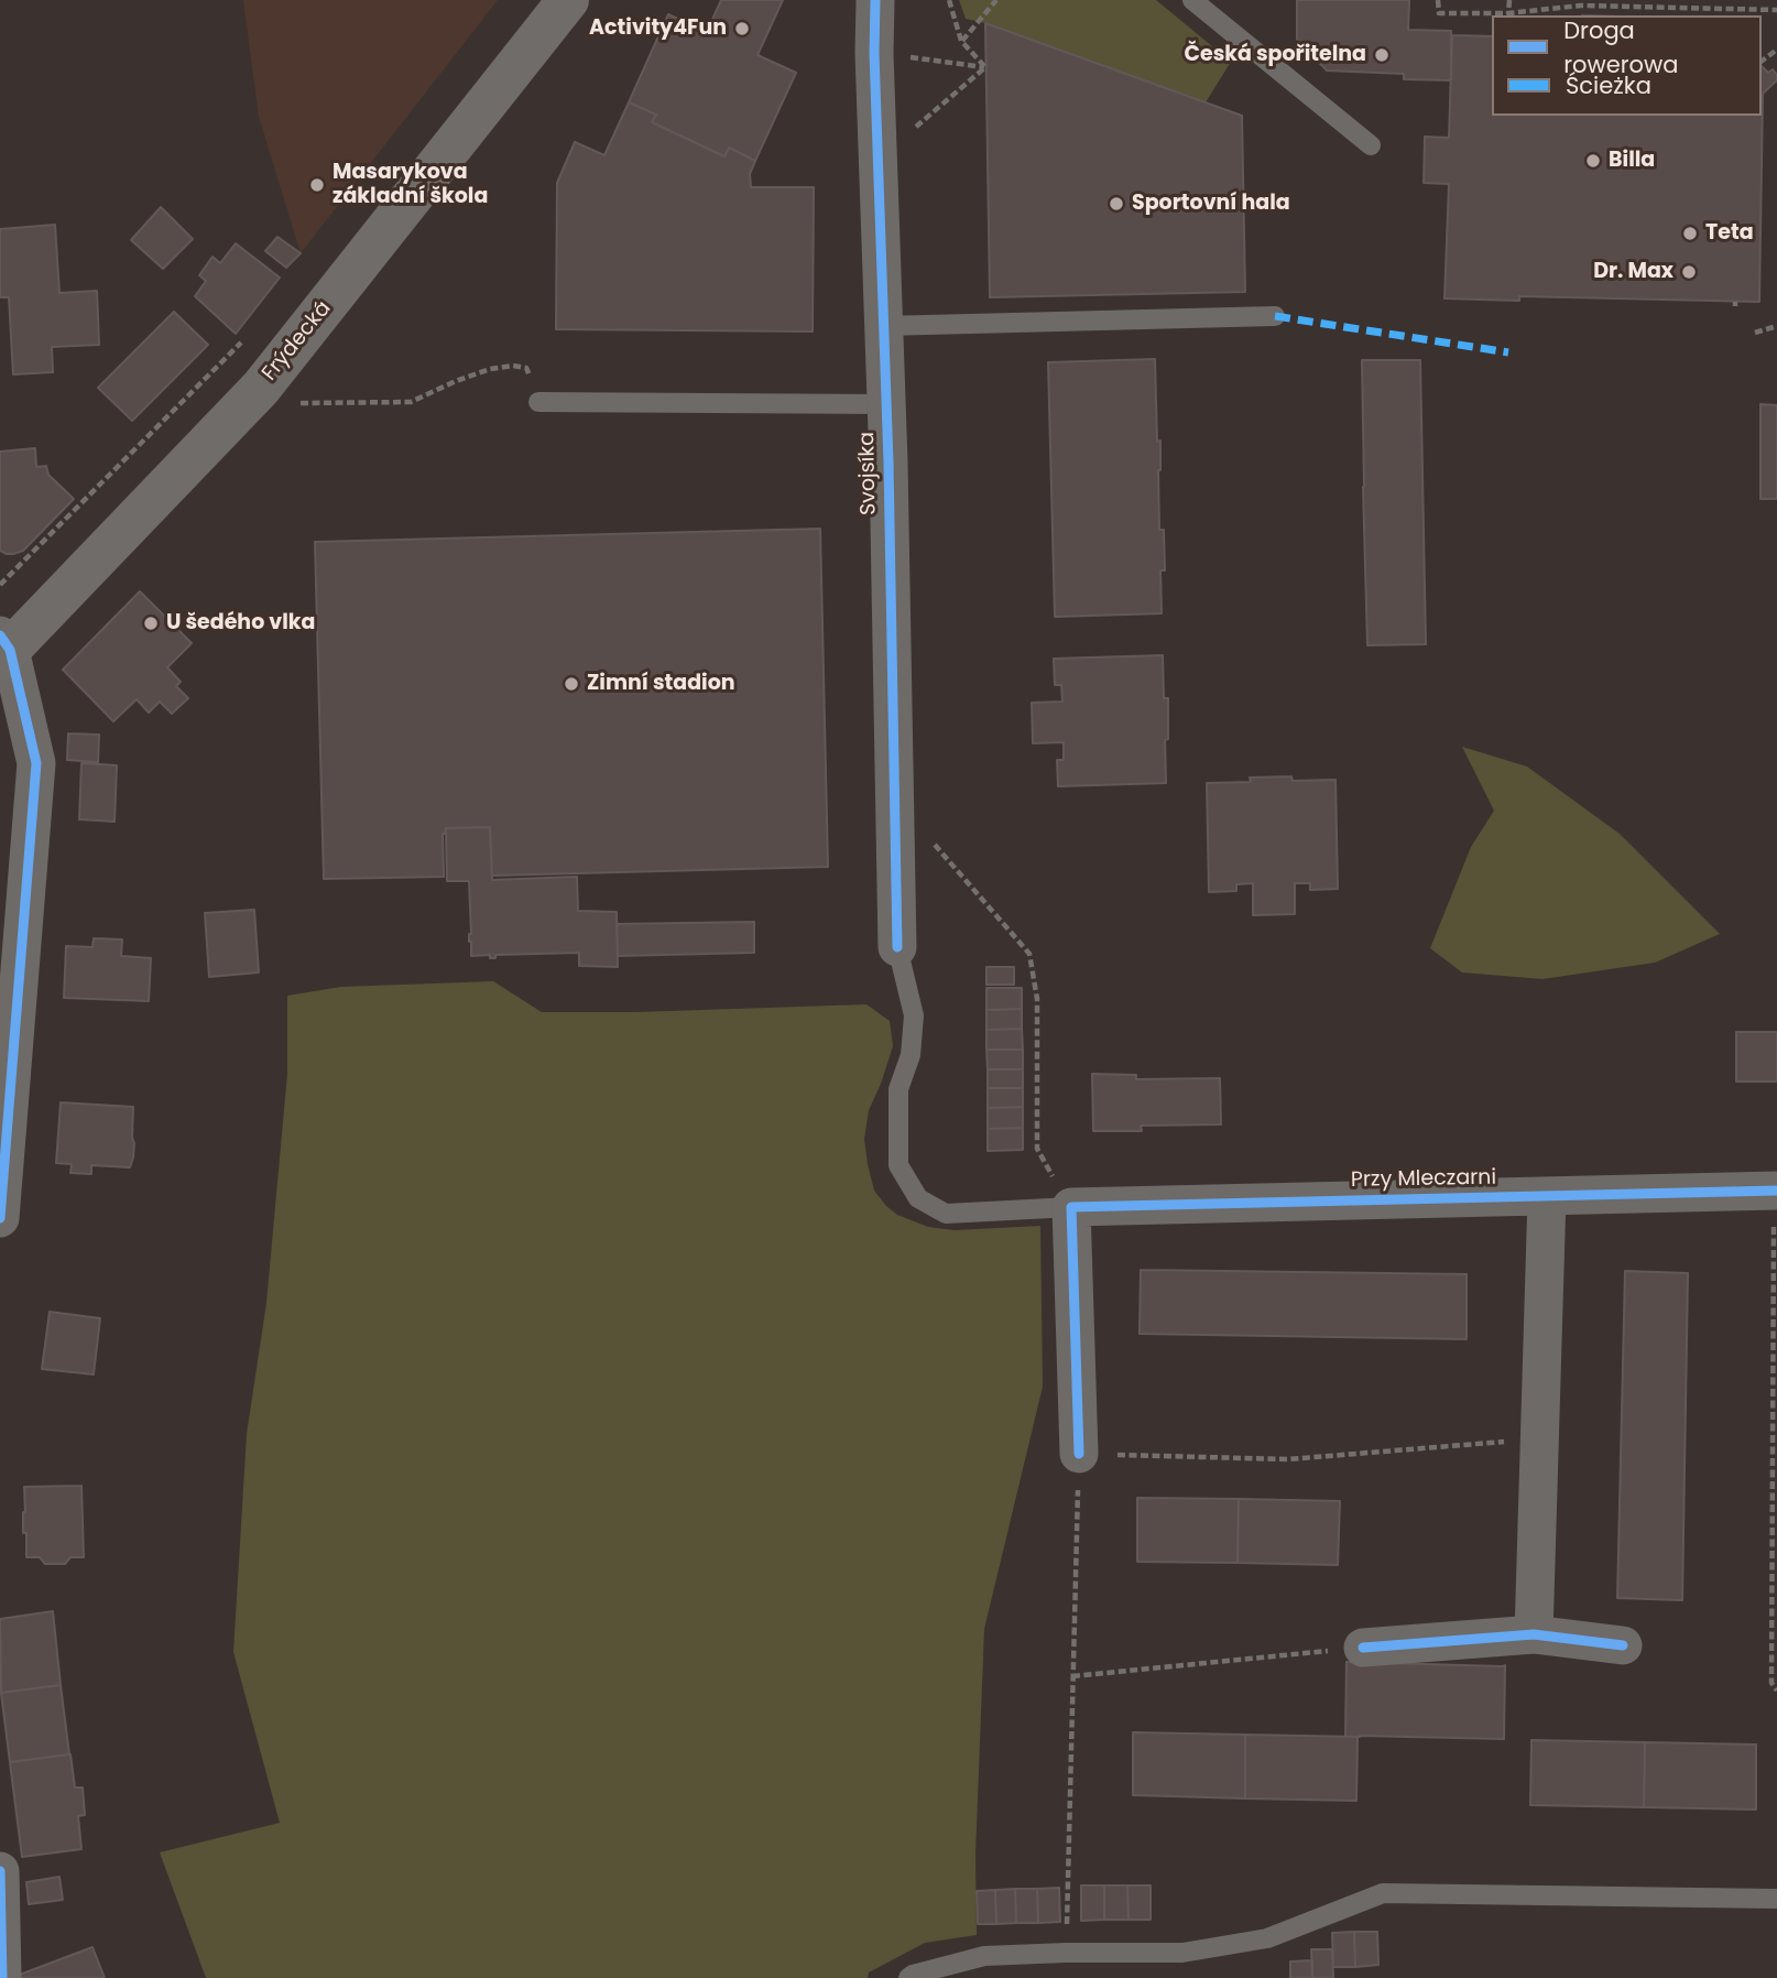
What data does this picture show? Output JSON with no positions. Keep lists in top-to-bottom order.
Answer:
{
  "streets": {
    "main road": ["Frýdecká"],
    "street": ["Svojsíka", "Przy Mleczarni"]
  },
  "places": [
    "Activity4Fun",
    "Česká spořitelna",
    "Billa",
    "Masarykova základní škola",
    "Sportovní hala",
    "Teta",
    "Dr. Max",
    "U šedého vlka",
    "Zimní stadion"
  ],
  "legend": ["Droga rowerowa", "Ścieżka"]
}
